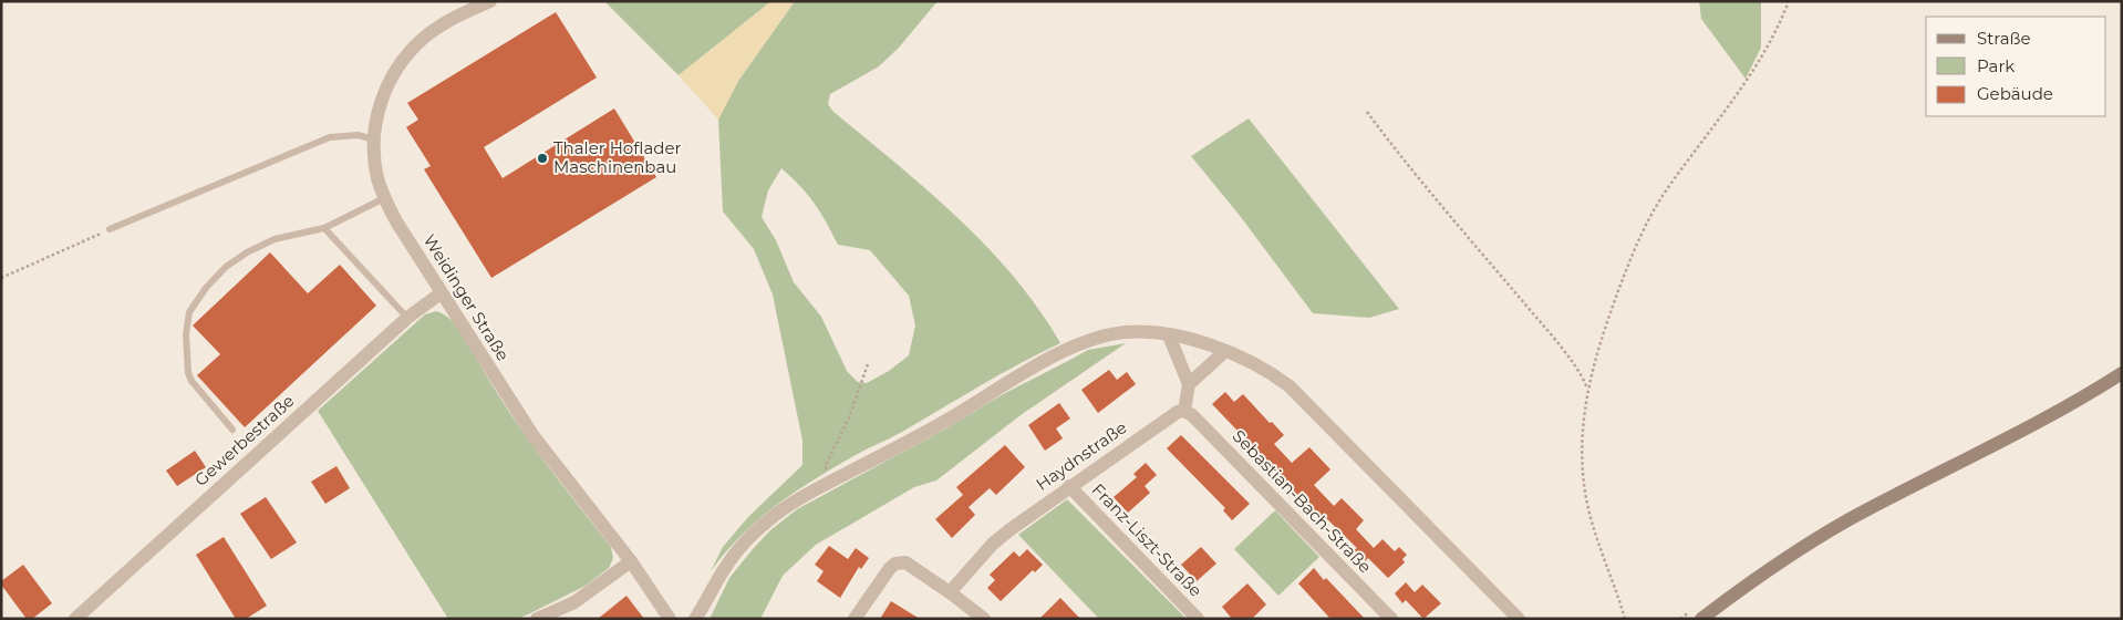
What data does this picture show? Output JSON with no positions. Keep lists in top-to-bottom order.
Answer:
{
  "streets": {
    "street": [
      "Weidinger Straße",
      "Gewerbestraße",
      "Haydnstraße",
      "Sebastian-Bach-Straße",
      "Franz-Liszt-Straße"
    ]
  },
  "crossings": [
    ["Weidinger Straße", "Gewerbestraße"],
    ["Haydnstraße", "Sebastian-Bach-Straße"],
    ["Haydnstraße", "Franz-Liszt-Straße"]
  ],
  "places": ["Thaler Hoflader Maschinenbau"],
  "legend": ["Straße", "Park", "Gebäude"]
}
